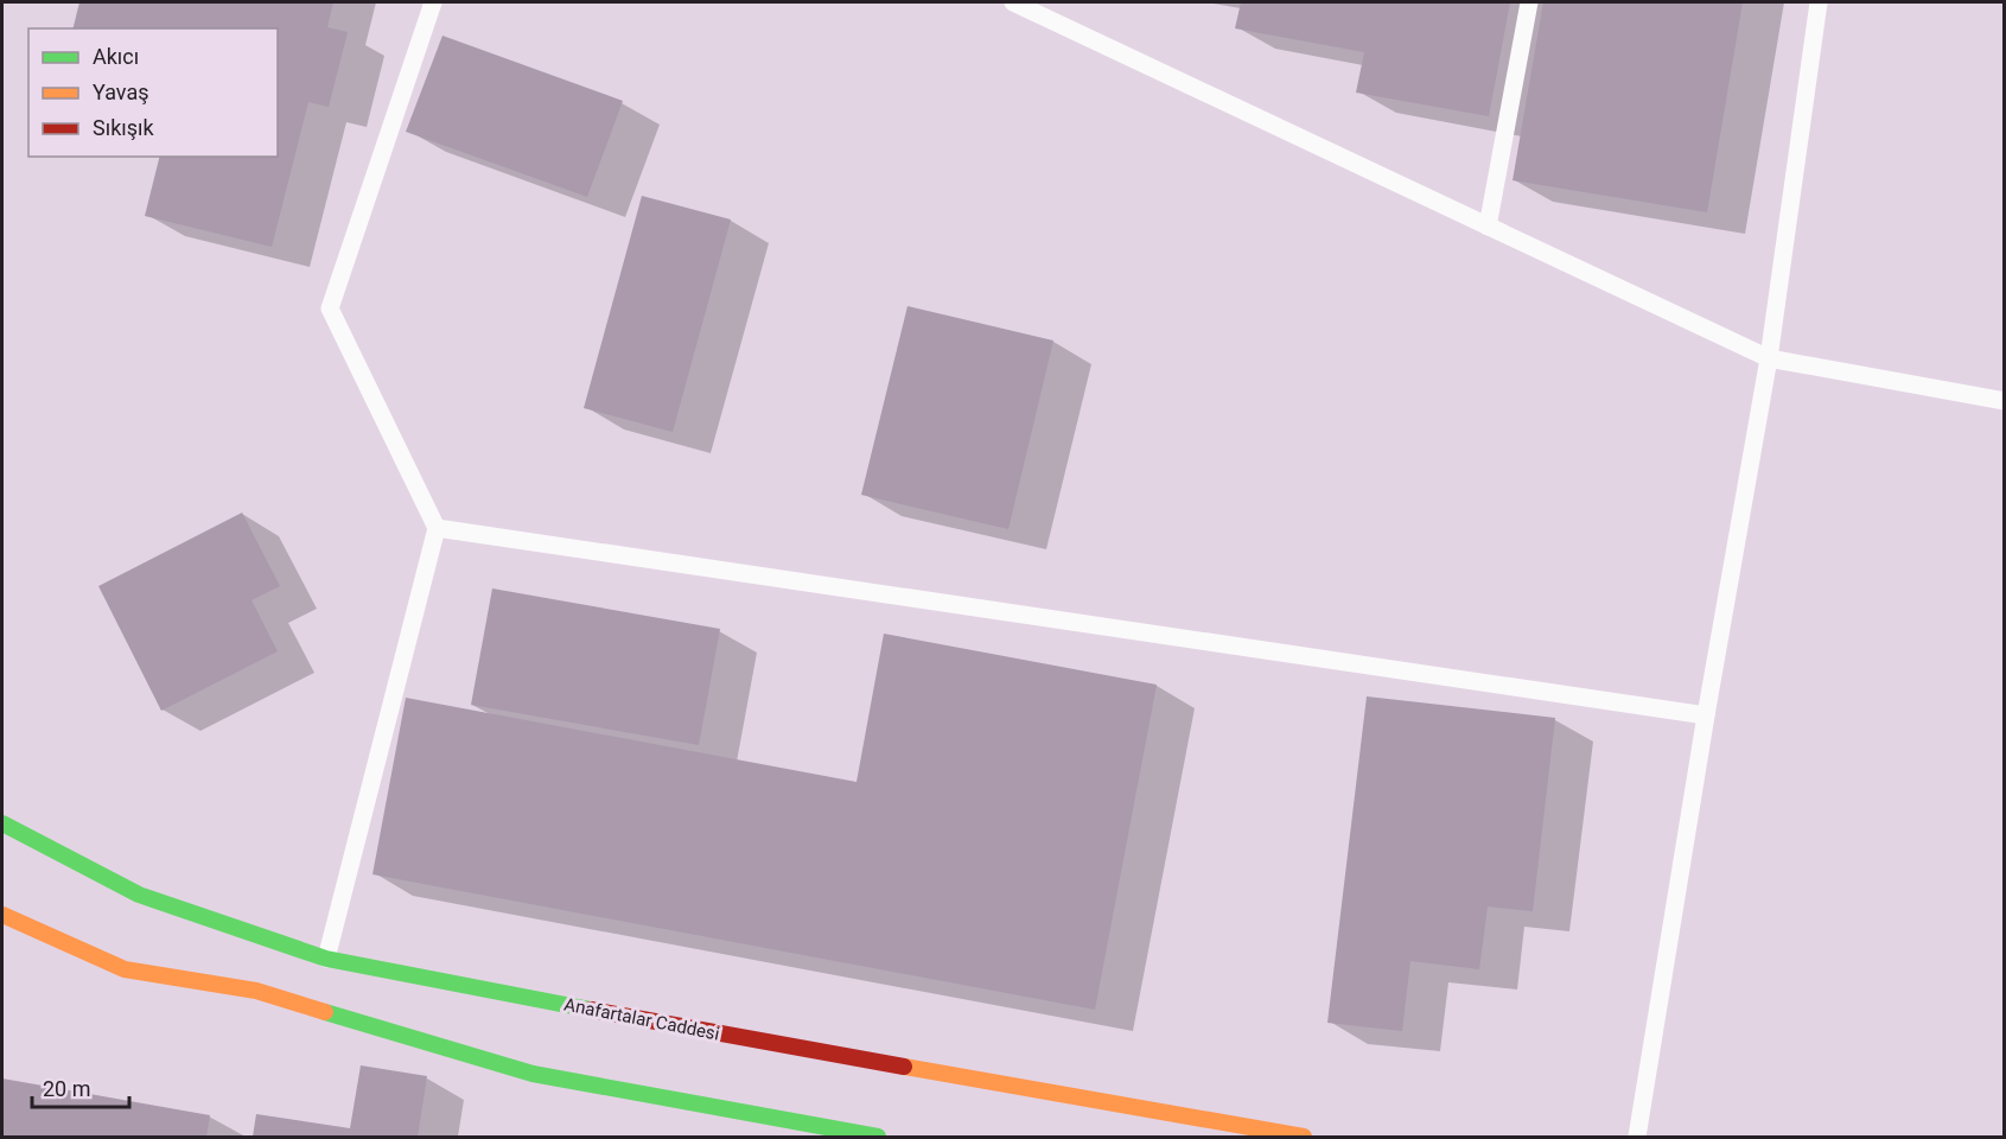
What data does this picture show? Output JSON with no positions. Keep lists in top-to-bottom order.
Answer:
{
  "streets": {
    "main road": ["Anafartalar Caddesi"]
  },
  "legend": ["Akıcı", "Yavaş", "Sıkışık"],
  "scale_bar": "20 m"
}
